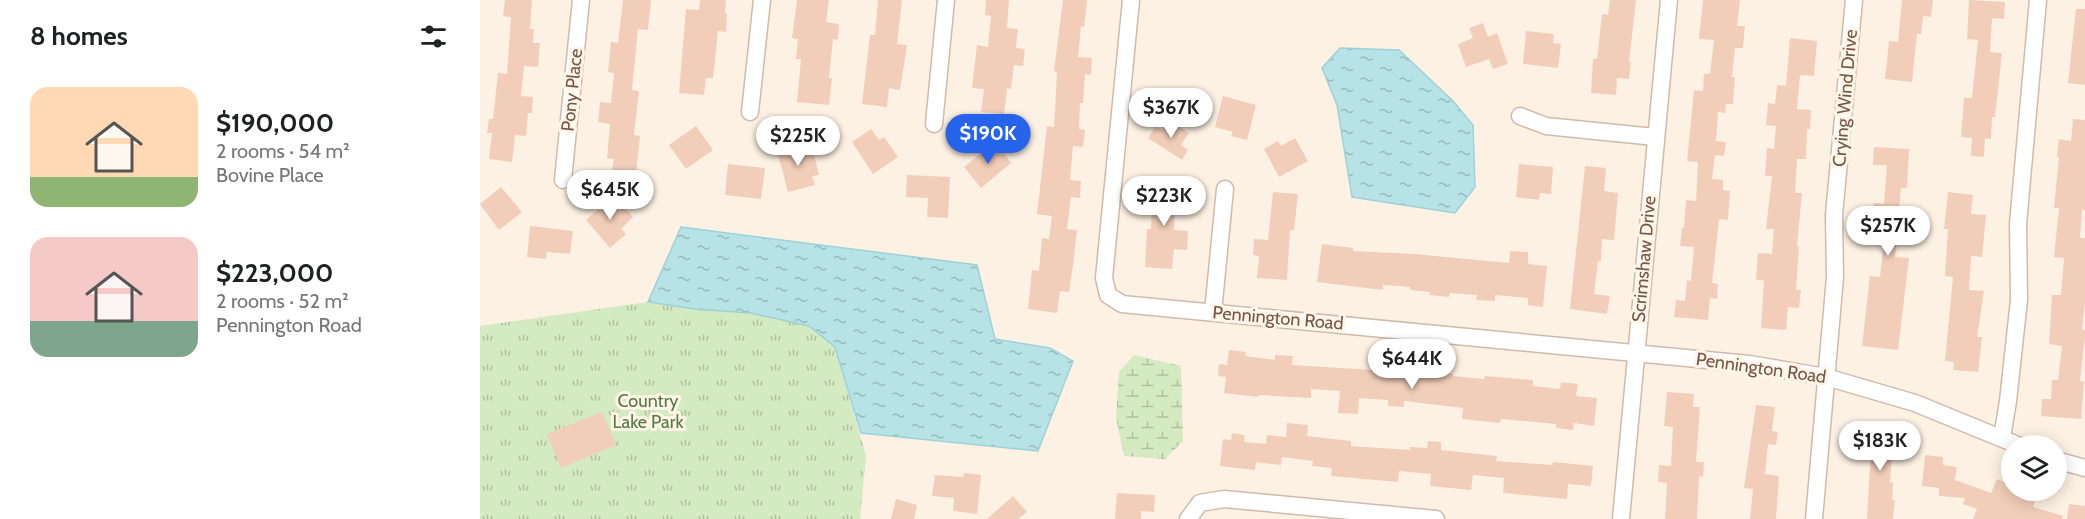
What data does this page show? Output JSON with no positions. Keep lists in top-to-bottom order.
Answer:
{
  "streets": {
    "street": [
      "Pony Place",
      "Crying Wind Drive",
      "Scrimshaw Drive",
      "Pennington Road"
    ]
  },
  "crossings": [
    ["Crying Wind Drive", "Pennington Road"],
    ["Scrimshaw Drive", "Pennington Road"]
  ],
  "parks": ["Country Lake Park"],
  "page": {
    "heading": "8 homes",
    "list": [
      {
        "name": "$190,000",
        "note": "2 rooms · 54 m² · Bovine Place"
      },
      {
        "name": "$223,000",
        "note": "2 rooms · 52 m² · Pennington Road"
      }
    ],
    "price": [
      "$367K",
      "$190K",
      "$225K",
      "$645K",
      "$223K",
      "$257K",
      "$644K",
      "$183K"
    ]
  }
}
